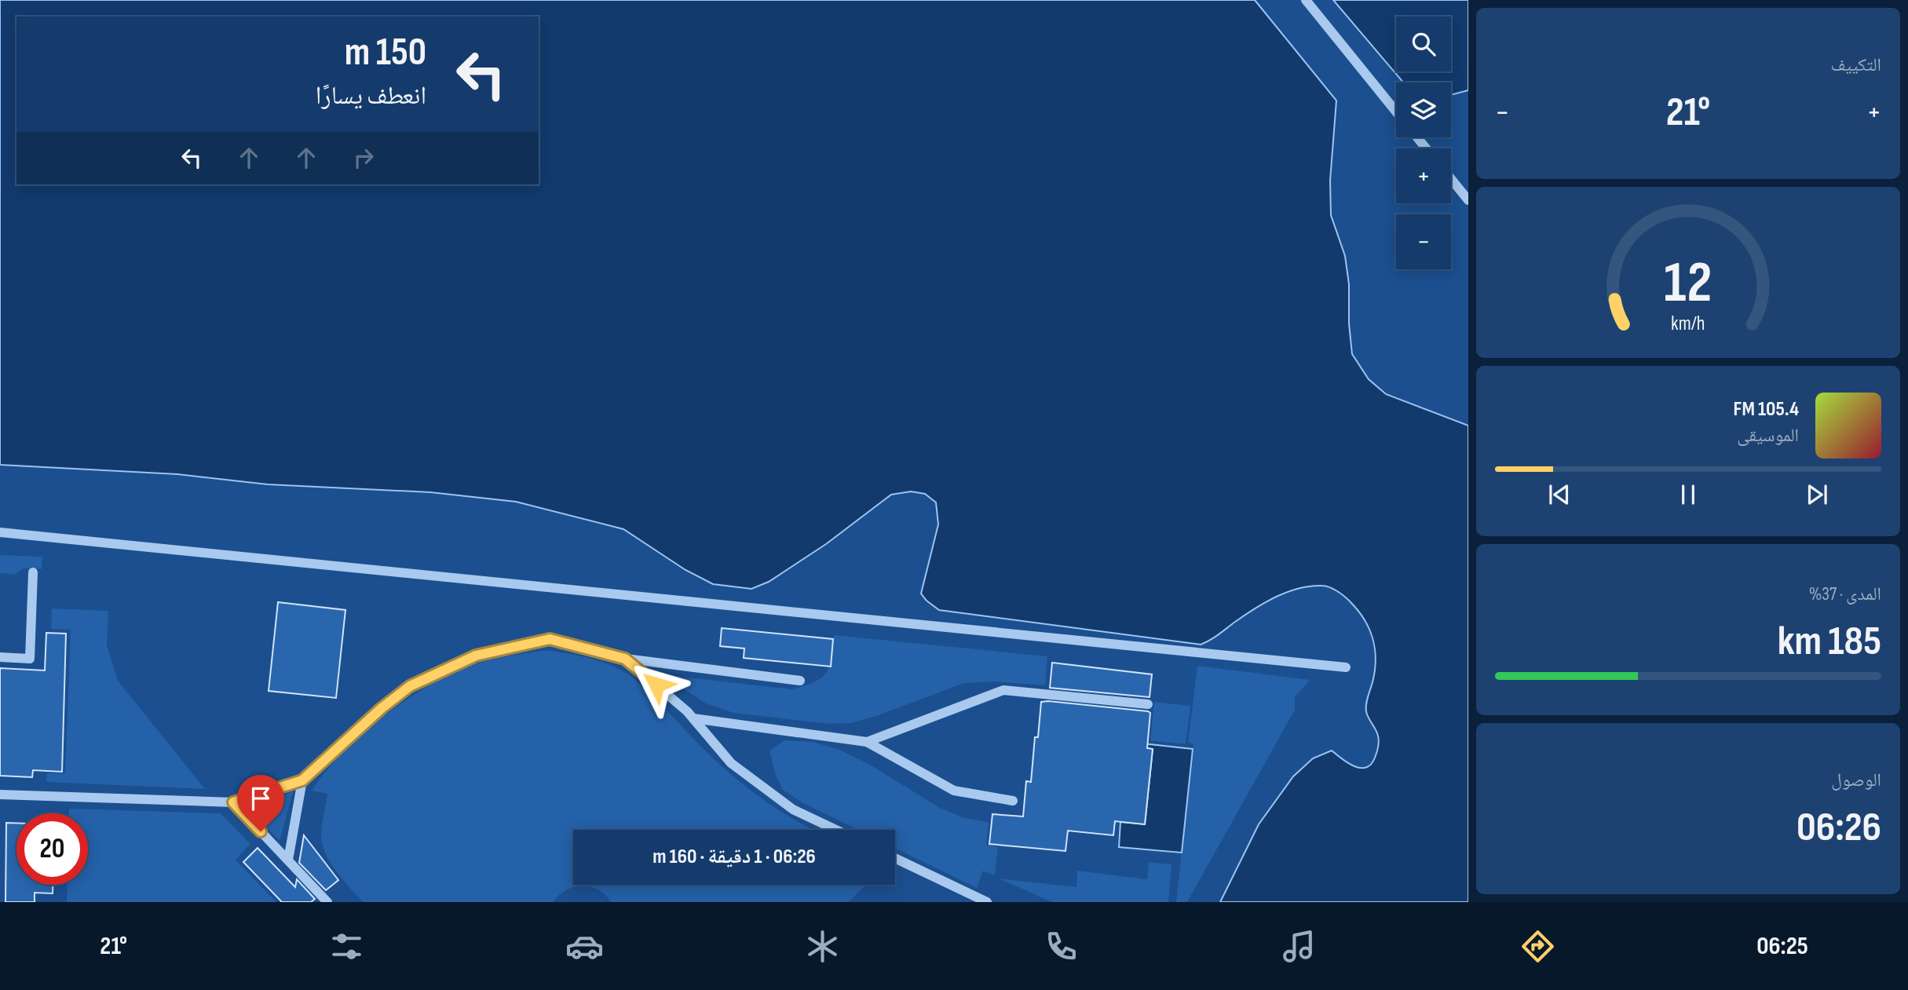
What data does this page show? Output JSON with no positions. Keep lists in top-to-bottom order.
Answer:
{
  "page": {
    "tile": [
      "التكييف",
      ["المدى · 37%", "185 km"],
      ["الوصول", "06:26"]
    ],
    "map_buttons": ["+", "−"],
    "turn": ["150 m", "انعطف يسارًا"],
    "heat": ["−", "21°", "+"],
    "song": ["105.4 FM", "الموسيقى"],
    "limit": "20",
    "trip": "06:26 · 1 دقيقة · 160 m",
    "tabs": ["06:25", "21°"],
    "gauge": ["12", "km/h"]
  }
}
